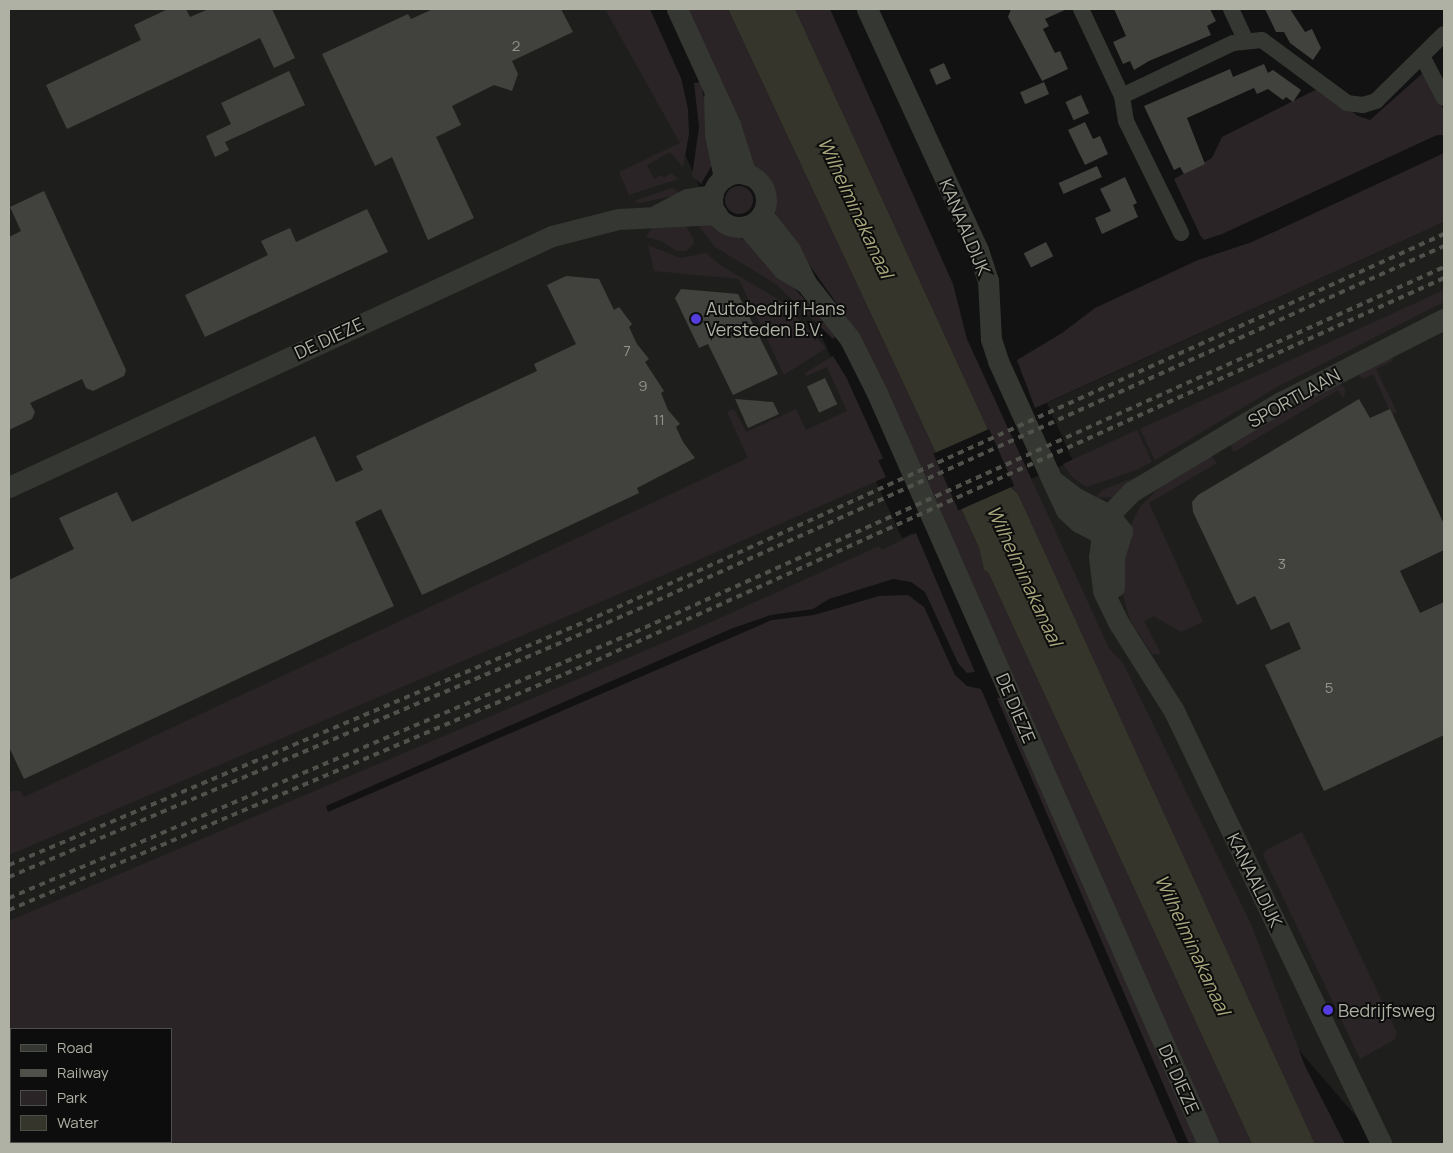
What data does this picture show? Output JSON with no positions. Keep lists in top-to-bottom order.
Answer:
{
  "streets": {
    "street": ["KANAALDIJK", "DE DIEZE", "SPORTLAAN"]
  },
  "crossings": [
    ["KANAALDIJK", "SPORTLAAN"]
  ],
  "water": ["Wilhelminakanaal"],
  "places": ["Autobedrijf Hans Versteden B.V.", "Bedrijfsweg"],
  "house_numbers": [
    "2",
    "7",
    "9",
    "11",
    "3",
    "5"
  ],
  "legend": [
    "Road",
    "Railway",
    "Park",
    "Water"
  ]
}
